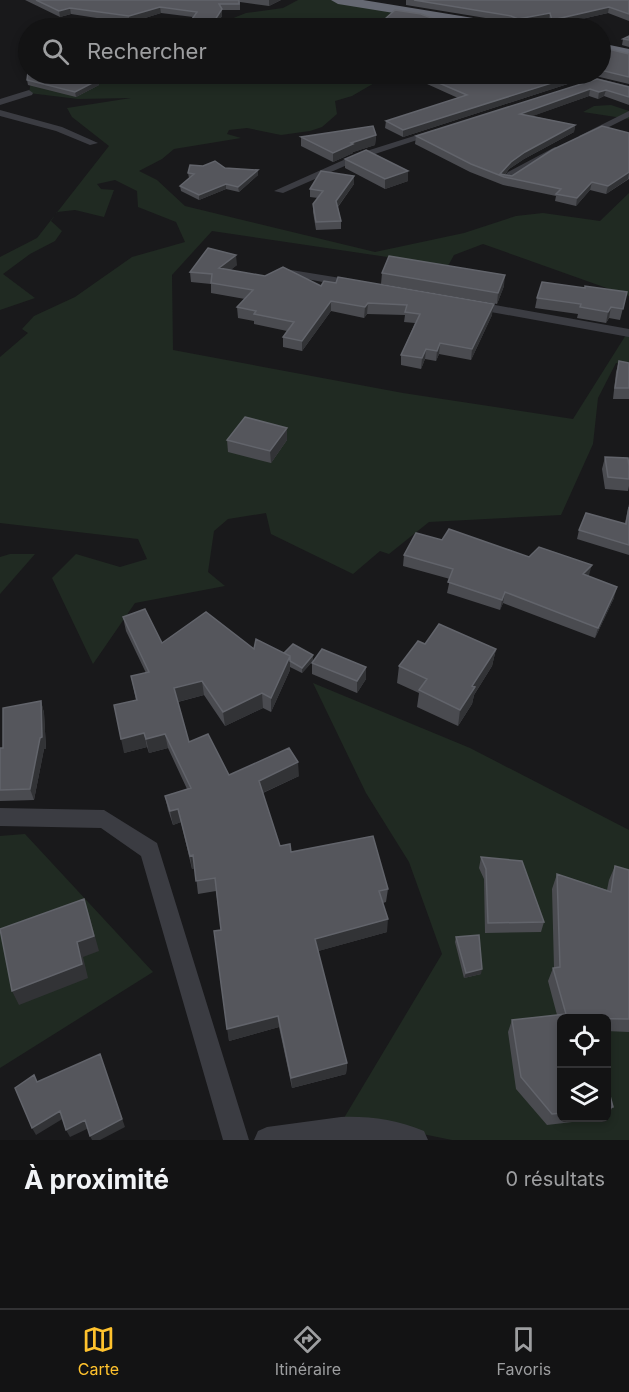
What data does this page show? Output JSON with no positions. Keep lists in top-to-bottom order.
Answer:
{
  "page": {
    "search": "Rechercher",
    "heading": ["À proximité", "0 résultats"],
    "nav": ["Carte", "Itinéraire", "Favoris"]
  }
}
